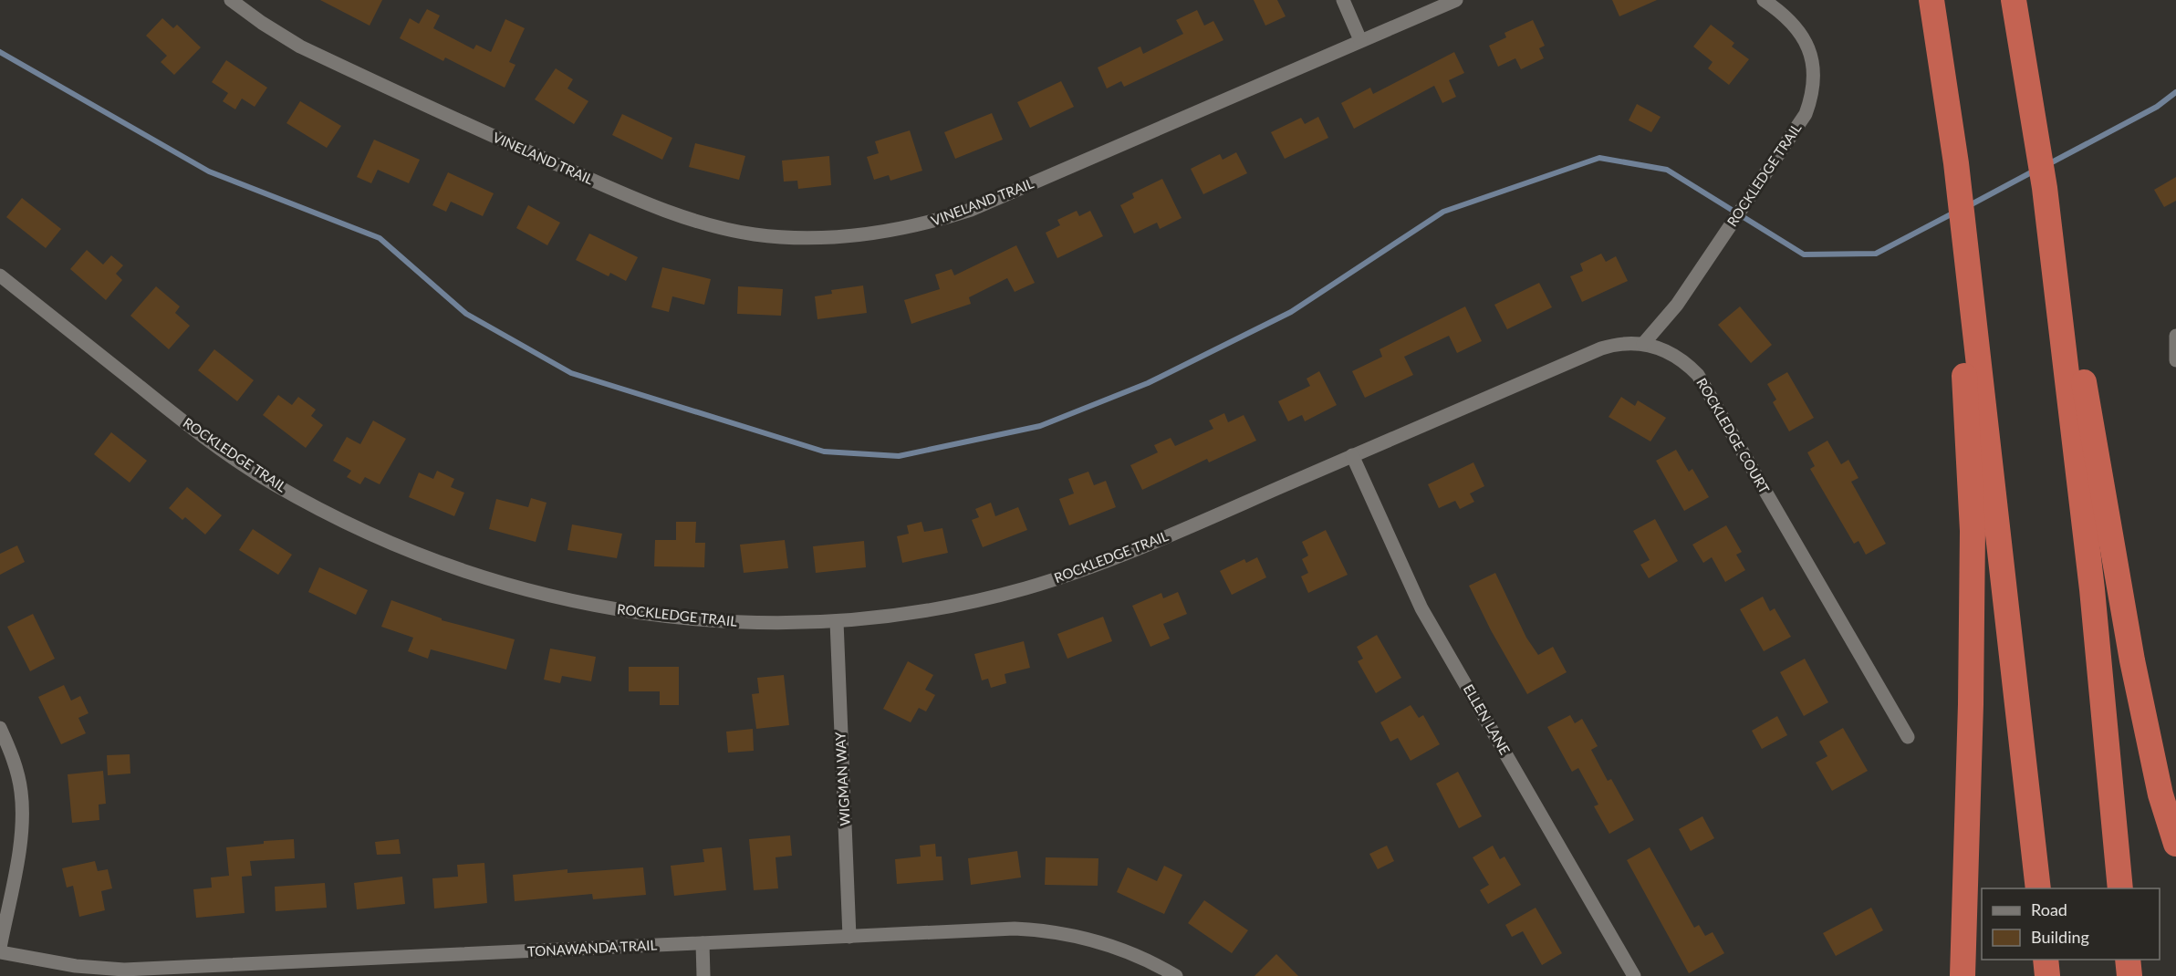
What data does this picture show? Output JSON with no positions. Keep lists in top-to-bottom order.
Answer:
{
  "streets": {
    "street": [
      "VINELAND TRAIL",
      "ROCKLEDGE TRAIL",
      "ROCKLEDGE COURT",
      "ELLEN LANE",
      "WIGMAN WAY",
      "TONAWANDA TRAIL"
    ]
  },
  "crossings": [
    ["ROCKLEDGE TRAIL", "ROCKLEDGE COURT"],
    ["ROCKLEDGE TRAIL", "ELLEN LANE"],
    ["ROCKLEDGE TRAIL", "WIGMAN WAY"],
    ["WIGMAN WAY", "TONAWANDA TRAIL"]
  ],
  "legend": ["Road", "Building"]
}
